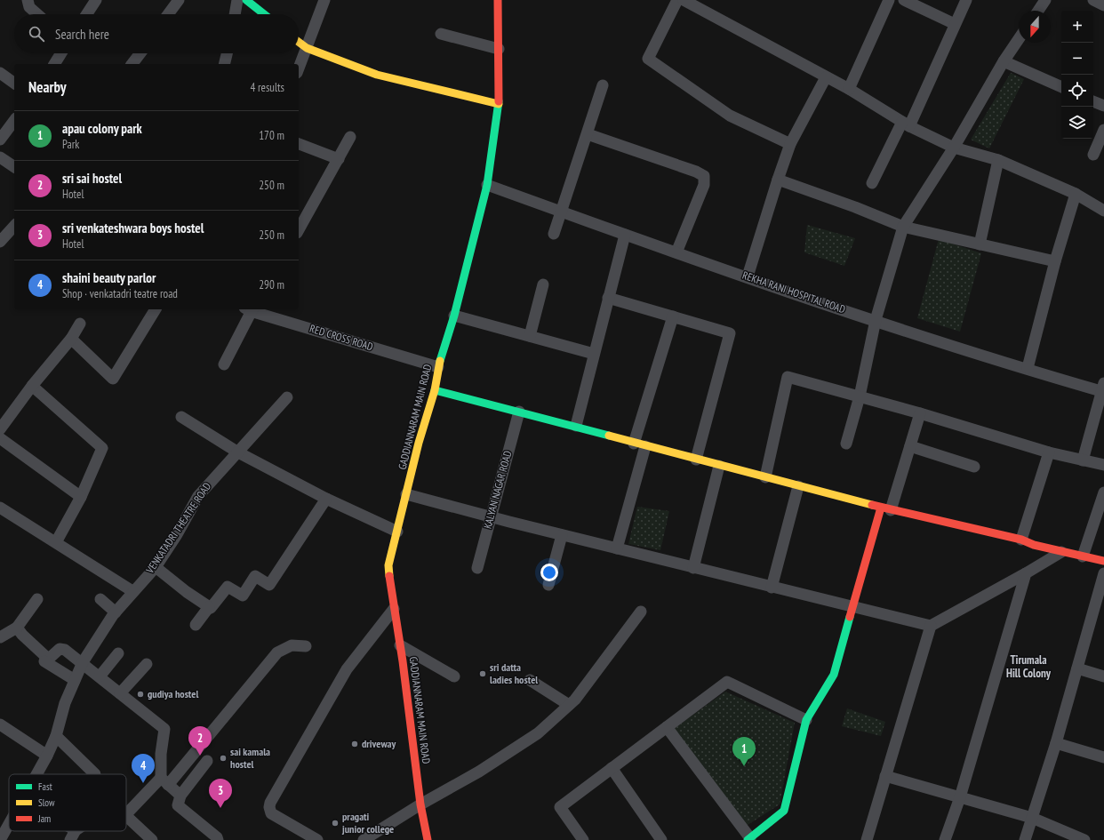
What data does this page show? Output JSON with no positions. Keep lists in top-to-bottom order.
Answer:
{
  "streets": {
    "street": [
      "REKHA RANI HOSPITAL ROAD",
      "RED CROSS ROAD",
      "GADDIANNARAM MAIN ROAD",
      "KALYAN NAGAR ROAD",
      "VENKATADRI THEATRE ROAD"
    ]
  },
  "crossings": [
    ["REKHA RANI HOSPITAL ROAD", "GADDIANNARAM MAIN ROAD"],
    ["RED CROSS ROAD", "GADDIANNARAM MAIN ROAD"]
  ],
  "districts": ["Tirumala Hill Colony"],
  "places": [
    "sri datta ladies hostel",
    "gudiya hostel",
    "driveway",
    "sai kamala hostel",
    "pragati junior college"
  ],
  "legend": ["Fast", "Slow", "Jam"],
  "north": "bottom",
  "page": {
    "map_buttons": ["+", "−"],
    "search": "Search here",
    "heading": ["Nearby", "4 results"],
    "list": [
      {
        "mark": "1",
        "name": "apau colony park",
        "note": "Park",
        "value": "170 m"
      },
      {
        "mark": "2",
        "name": "sri sai hostel",
        "note": "Hotel",
        "value": "250 m"
      },
      {
        "mark": "3",
        "name": "sri venkateshwara boys hostel",
        "note": "Hotel",
        "value": "250 m"
      },
      {
        "mark": "4",
        "name": "shaini beauty parlor",
        "note": "Shop · venkatadri teatre road",
        "value": "290 m"
      }
    ],
    "pins": [
      "2",
      "1",
      "4",
      "3"
    ]
  }
}
